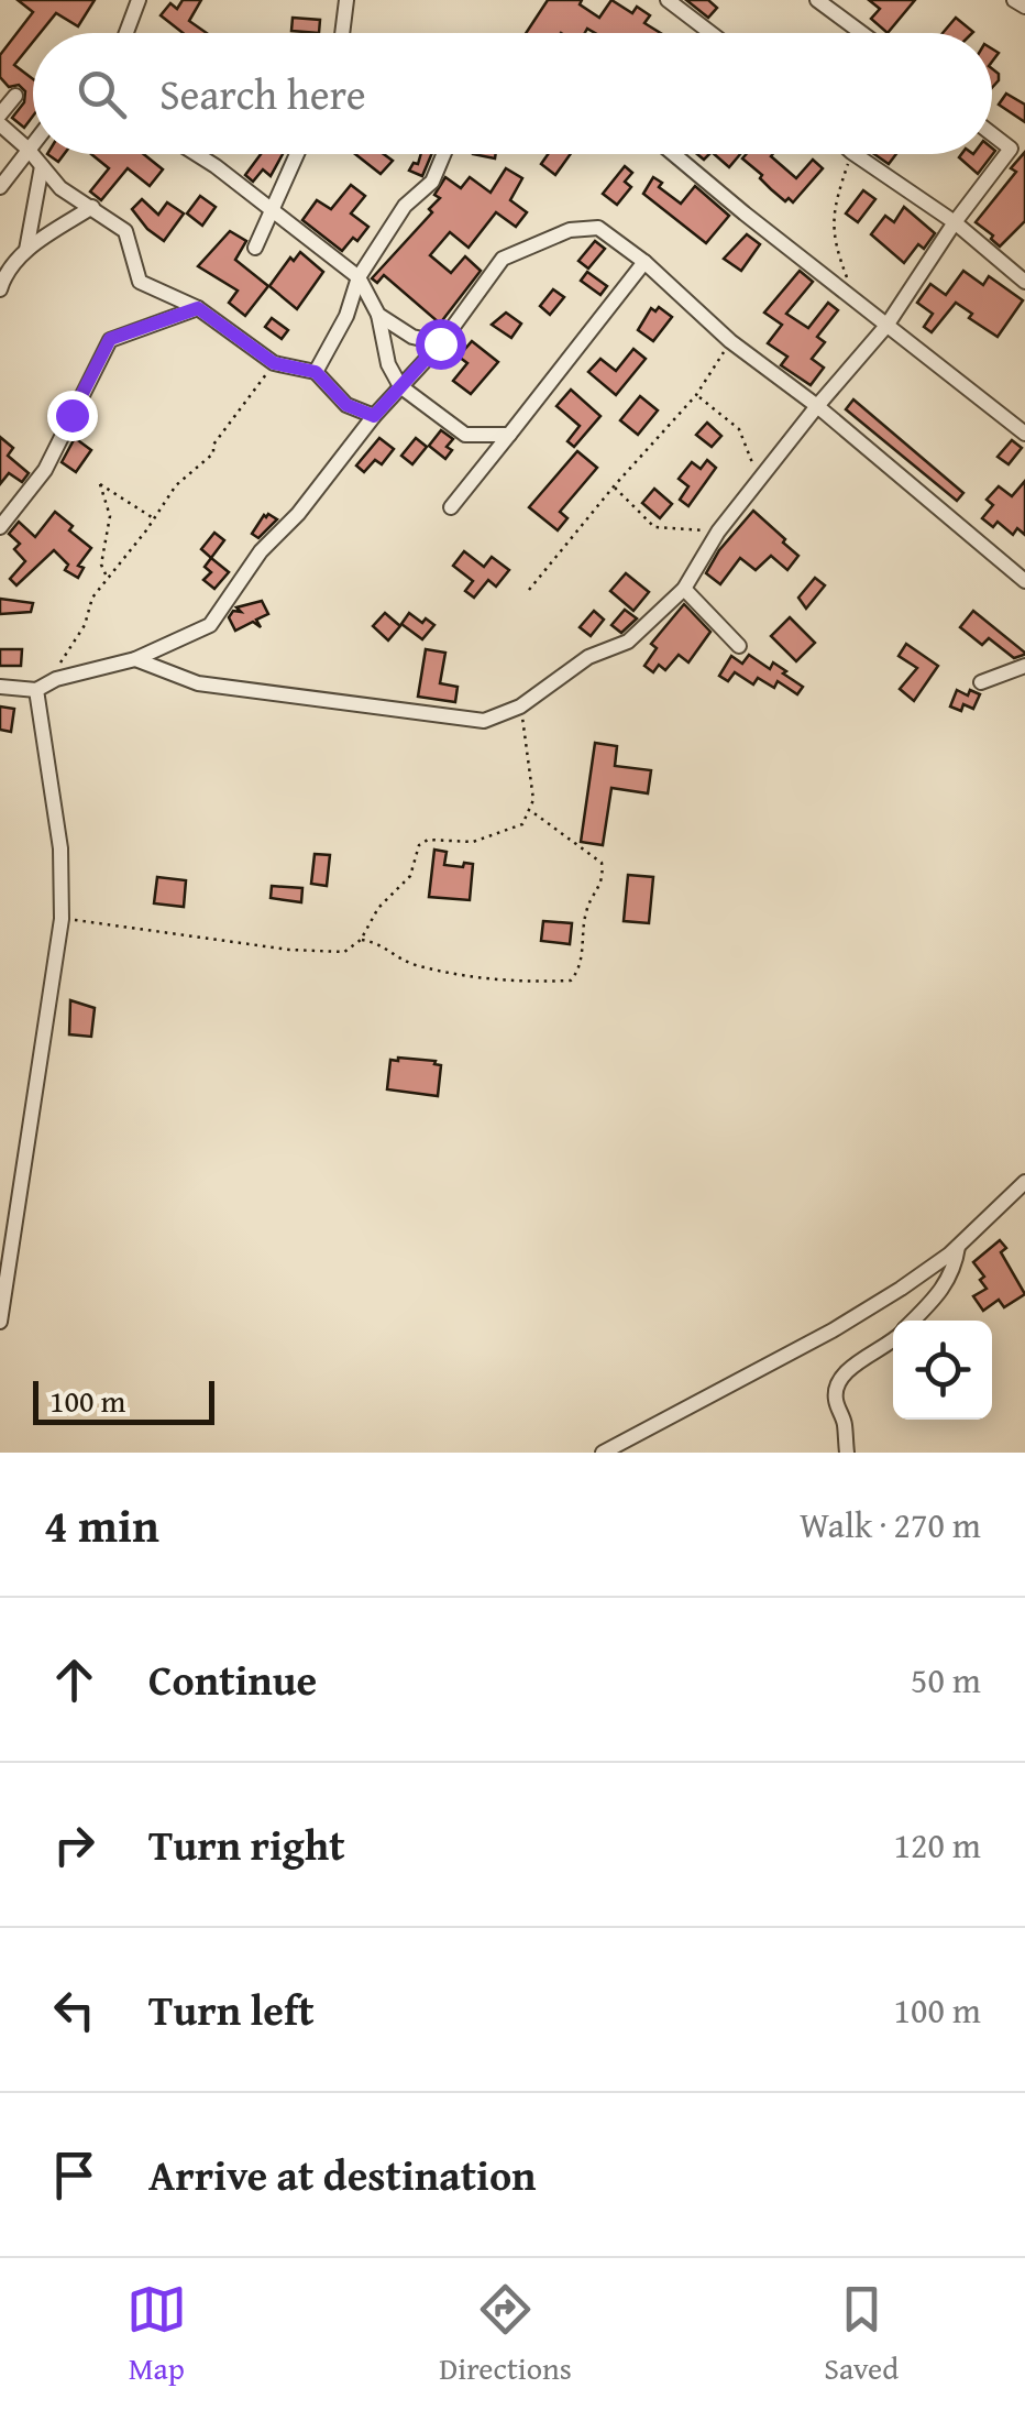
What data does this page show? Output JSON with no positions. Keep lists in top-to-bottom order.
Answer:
{
  "scale_bar": "100 m",
  "page": {
    "search": "Search here",
    "scale": "100 m",
    "heading": ["4 min", "Walk · 270 m"],
    "list": [
      ["Continue", "50 m"],
      ["Turn right", "120 m"],
      ["Turn left", "100 m"],
      "Arrive at destination"
    ],
    "nav": ["Map", "Directions", "Saved"]
  }
}
